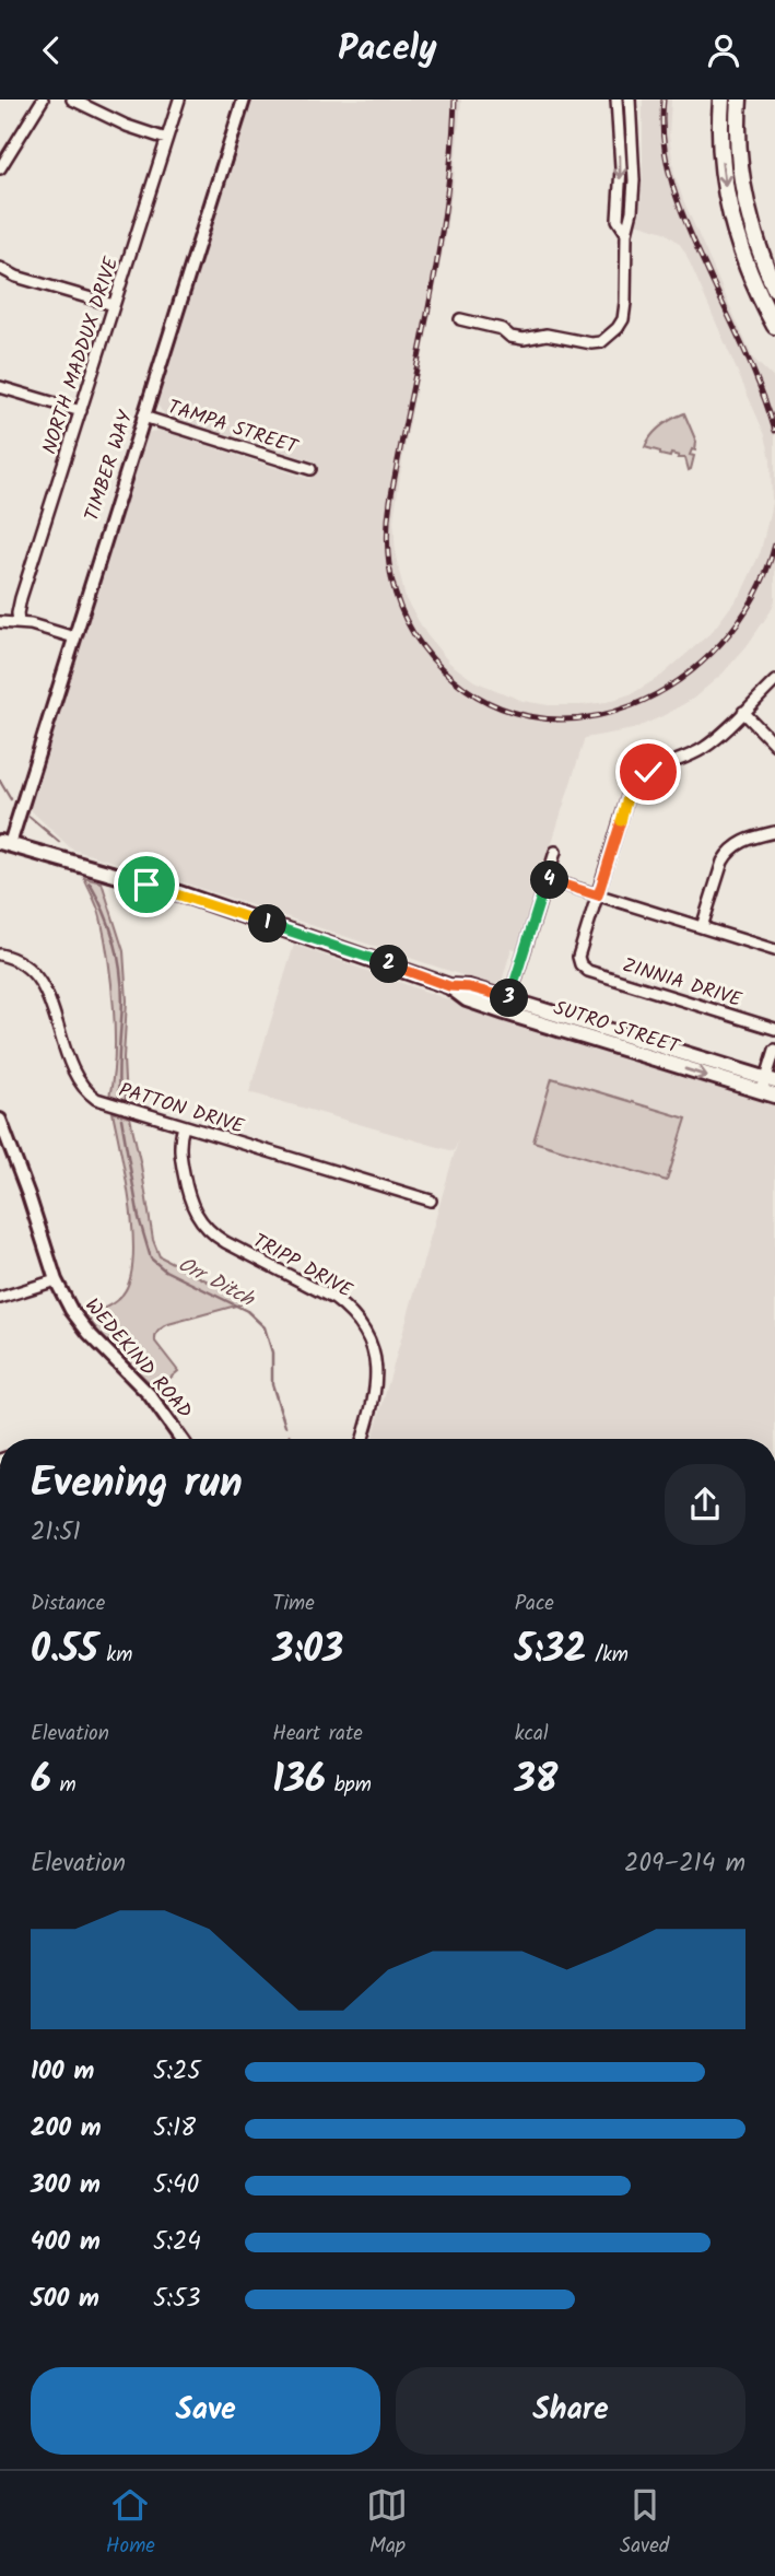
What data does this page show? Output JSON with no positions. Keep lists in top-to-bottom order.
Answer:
{
  "streets": {
    "main road": ["SUTRO STREET"],
    "street": [
      "NORTH MADDUX DRIVE",
      "TAMPA STREET",
      "TIMBER WAY",
      "ZINNIA DRIVE",
      "PATTON DRIVE",
      "TRIPP DRIVE",
      "WEDEKIND ROAD"
    ]
  },
  "crossings": [
    ["TAMPA STREET", "TIMBER WAY"],
    ["TIMBER WAY", "SUTRO STREET"],
    ["PATTON DRIVE", "TRIPP DRIVE"]
  ],
  "water": ["Orr Ditch"],
  "page": {
    "header": "Pacely",
    "pins": [
      "4",
      "1",
      "2",
      "3"
    ],
    "heading": ["Evening run", "21:51"],
    "stats": [
      ["Distance", "0.55 km"],
      ["Time", "3:03"],
      ["Pace", "5:32 /km"],
      ["Elevation", "6 m"],
      ["Heart rate", "136 bpm"],
      ["kcal", "38"]
    ],
    "chart": ["Elevation", "209–214 m"],
    "list": [
      {
        "name": "100 m",
        "note": "5:25"
      },
      {
        "name": "200 m",
        "note": "5:18"
      },
      {
        "name": "300 m",
        "note": "5:40"
      },
      {
        "name": "400 m",
        "note": "5:24"
      },
      {
        "name": "500 m",
        "note": "5:53"
      }
    ],
    "buttons": ["Save", "Share"],
    "tabs": ["Home", "Map", "Saved"]
  }
}
